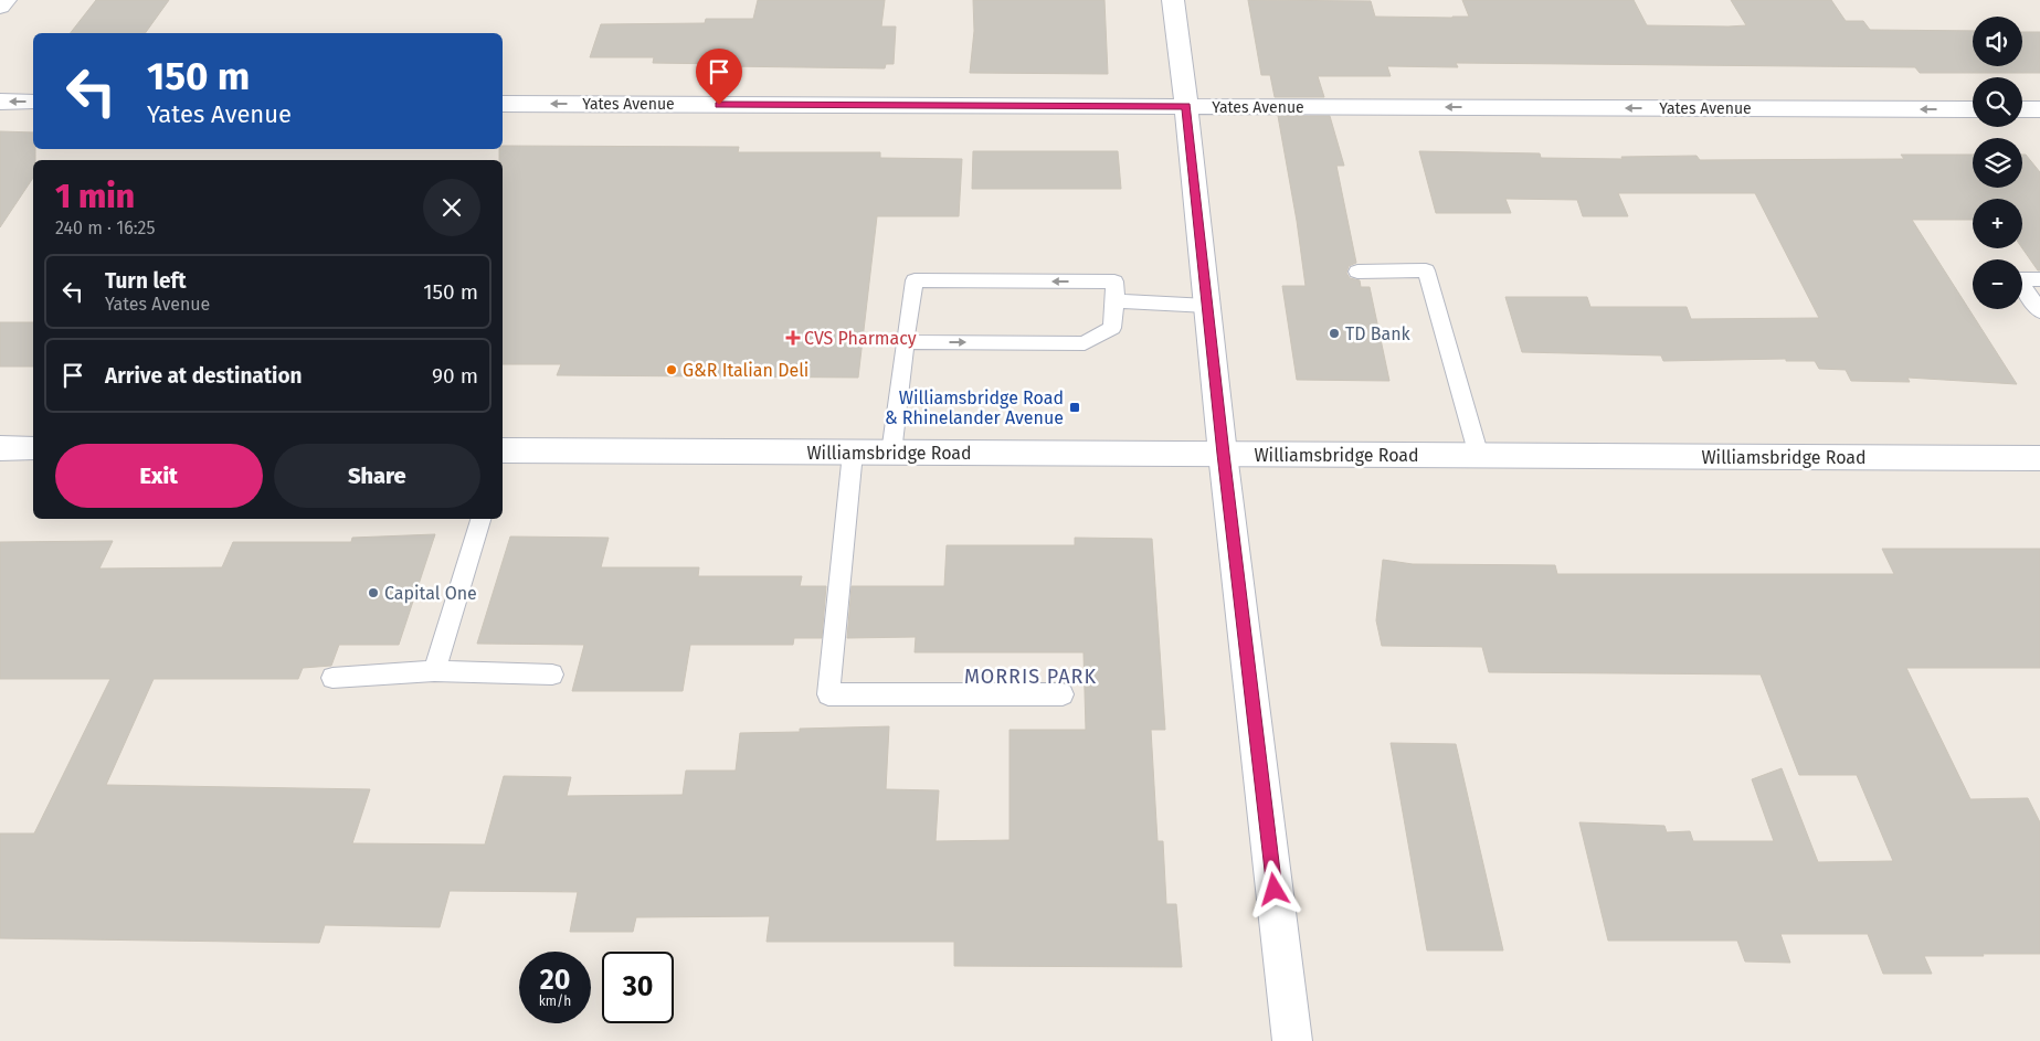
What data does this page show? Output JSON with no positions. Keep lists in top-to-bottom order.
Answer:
{
  "streets": {
    "street": ["Yates Avenue", "Williamsbridge Road"]
  },
  "one_way": ["Yates Avenue"],
  "districts": ["MORRIS PARK"],
  "places": {
    "other": ["TD Bank", "G&R Italian Deli", "Capital One"],
    "health": ["CVS Pharmacy"],
    "transit": ["Williamsbridge Road & Rhinelander Avenue"]
  },
  "page": {
    "map_buttons": ["+", "−"],
    "turn": ["150 m", "Yates Avenue"],
    "heading": ["1 min", "240 m · 16:25"],
    "list": [
      {
        "name": "Turn left",
        "note": "Yates Avenue",
        "value": "150 m"
      },
      {
        "name": "Arrive at destination",
        "value": "90 m"
      }
    ],
    "buttons": ["Exit", "Share"],
    "speed": "20 km/h",
    "limit": "30"
  }
}
